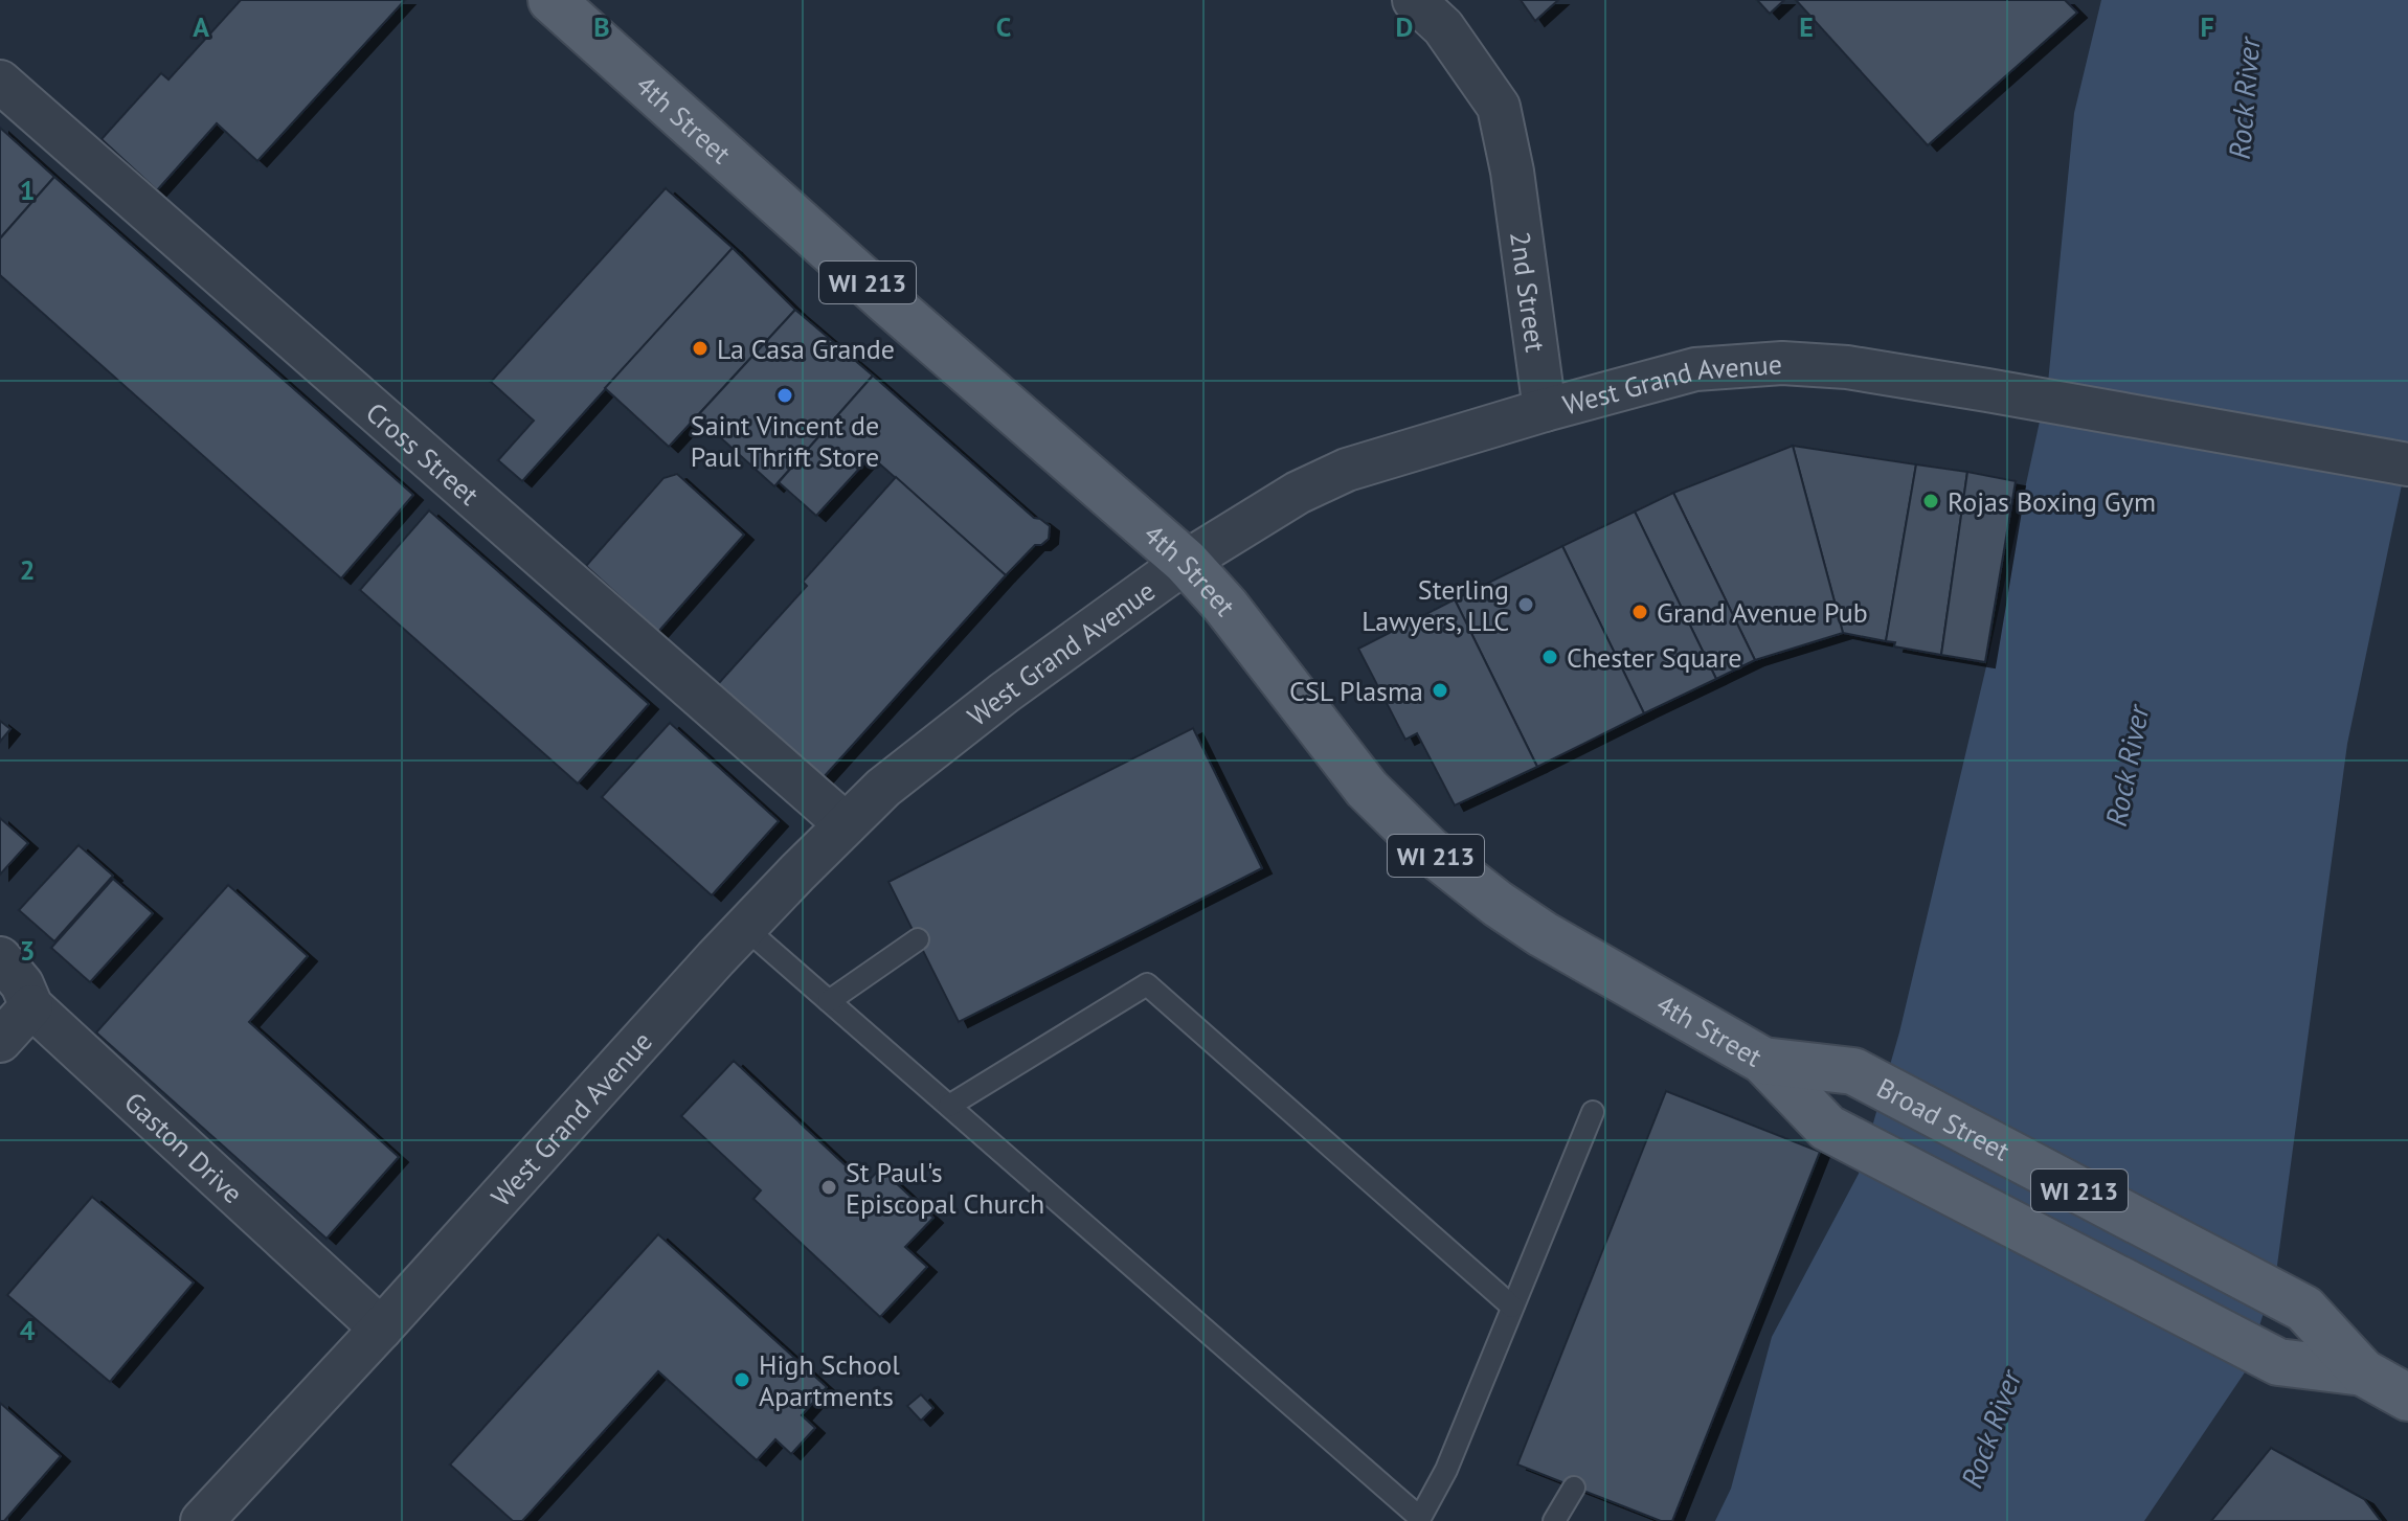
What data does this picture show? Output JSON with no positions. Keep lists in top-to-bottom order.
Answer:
{
  "streets": {
    "main road": ["4th Street", "WI 213", "Broad Street"],
    "street": [
      "2nd Street",
      "West Grand Avenue",
      "Cross Street",
      "Gaston Drive"
    ]
  },
  "crossings": [
    ["4th Street", "West Grand Avenue"],
    ["4th Street", "Broad Street"],
    ["2nd Street", "West Grand Avenue"],
    ["West Grand Avenue", "Cross Street"],
    ["West Grand Avenue", "Gaston Drive"]
  ],
  "water": ["Rock River"],
  "places": [
    "La Casa Grande",
    "Saint Vincent de Paul Thrift Store",
    "Rojas Boxing Gym",
    "Sterling Lawyers, LLC",
    "Grand Avenue Pub",
    "Chester Square",
    "CSL Plasma",
    "St Paul's Episcopal Church",
    "High School Apartments"
  ],
  "grid": {
    "columns": [
      "A",
      "B",
      "C",
      "D",
      "E",
      "F"
    ],
    "rows": [
      "1",
      "2",
      "3",
      "4"
    ]
  }
}
